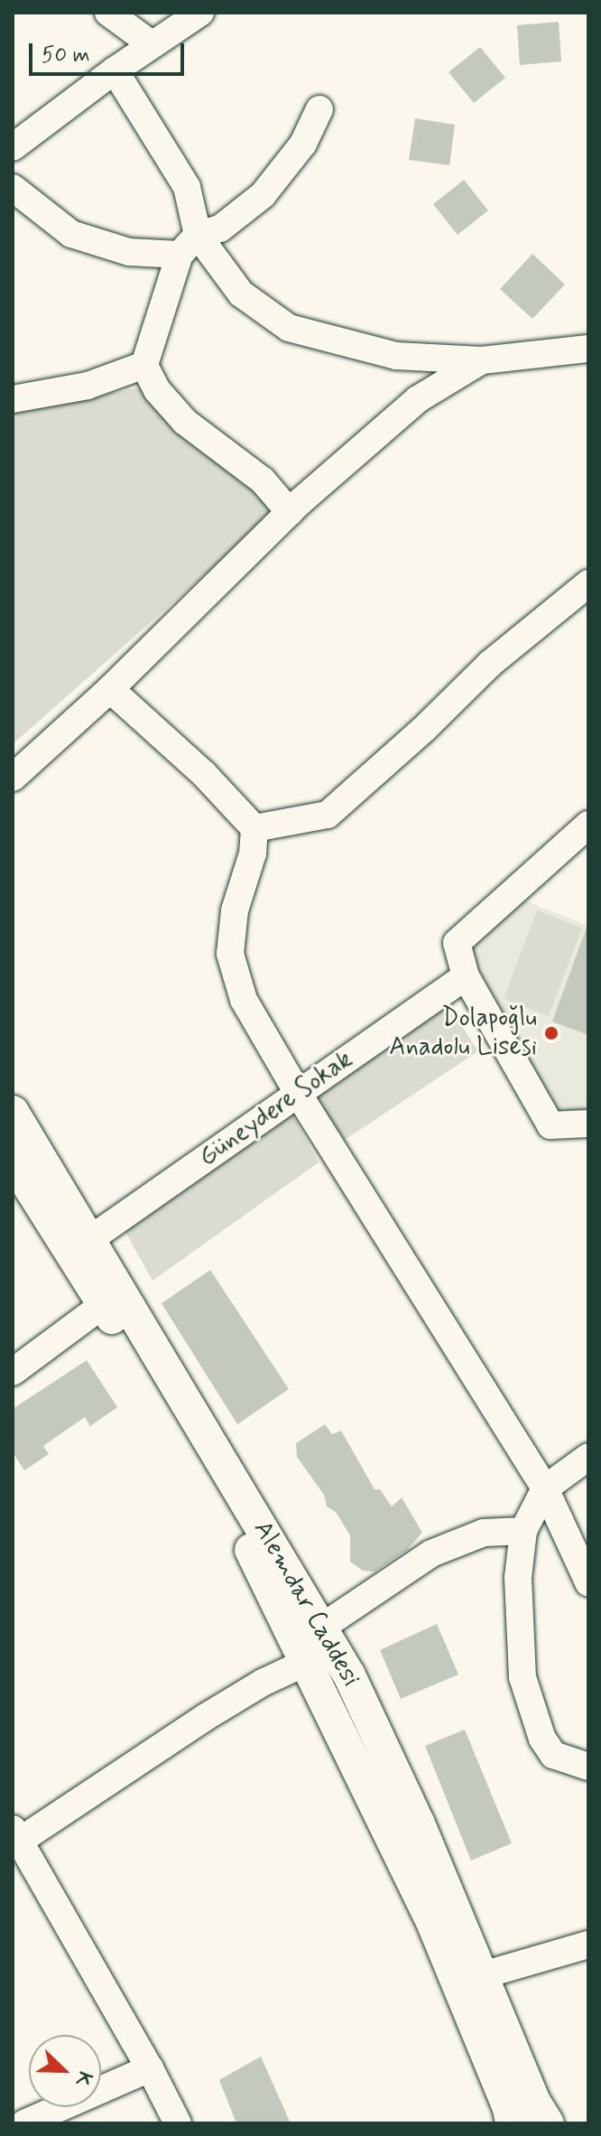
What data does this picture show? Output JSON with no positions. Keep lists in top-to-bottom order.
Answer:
{
  "streets": {
    "main road": ["Alemdar Caddesi"],
    "street": ["Güneydere Sokak"]
  },
  "crossings": [
    ["Güneydere Sokak", "Alemdar Caddesi"]
  ],
  "places": ["Dolapoğlu Anadolu Lisesi"],
  "scale_bar": "50 m",
  "north": "bottom right"
}
